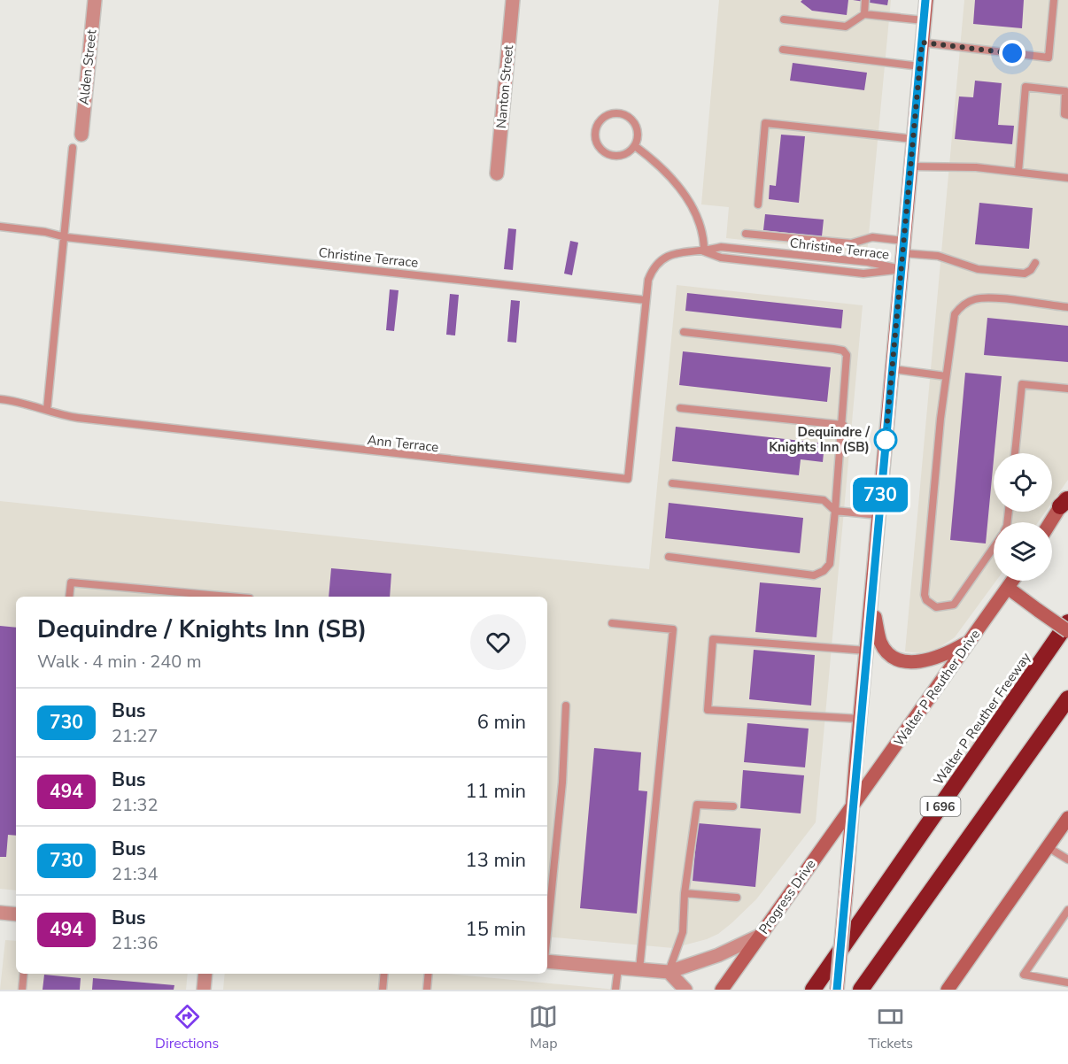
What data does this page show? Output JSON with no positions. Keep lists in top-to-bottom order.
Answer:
{
  "streets": {
    "highway": ["Walter P Reuther Freeway", "I 696"],
    "main road": ["Walter P Reuther Drive", "Progress Drive"],
    "street": ["Alden Street", "Nanton Street"],
    "lane": ["Christine Terrace", "Ann Terrace"]
  },
  "crossings": [
    ["Christine Terrace", "Ann Terrace"],
    ["Walter P Reuther Drive", "Progress Drive"]
  ],
  "places": ["Dequindre / Knights Inn (SB)"],
  "lines": ["bus line 730"],
  "page": {
    "on_map": "730",
    "heading": ["Dequindre / Knights Inn (SB)", "Walk · 4 min · 240 m"],
    "list": [
      {
        "mark": "730",
        "name": "Bus",
        "note": "21:27",
        "value": "6 min"
      },
      {
        "mark": "494",
        "name": "Bus",
        "note": "21:32",
        "value": "11 min"
      },
      {
        "mark": "730",
        "name": "Bus",
        "note": "21:34",
        "value": "13 min"
      },
      {
        "mark": "494",
        "name": "Bus",
        "note": "21:36",
        "value": "15 min"
      }
    ],
    "tabs": ["Directions", "Map", "Tickets"]
  }
}
